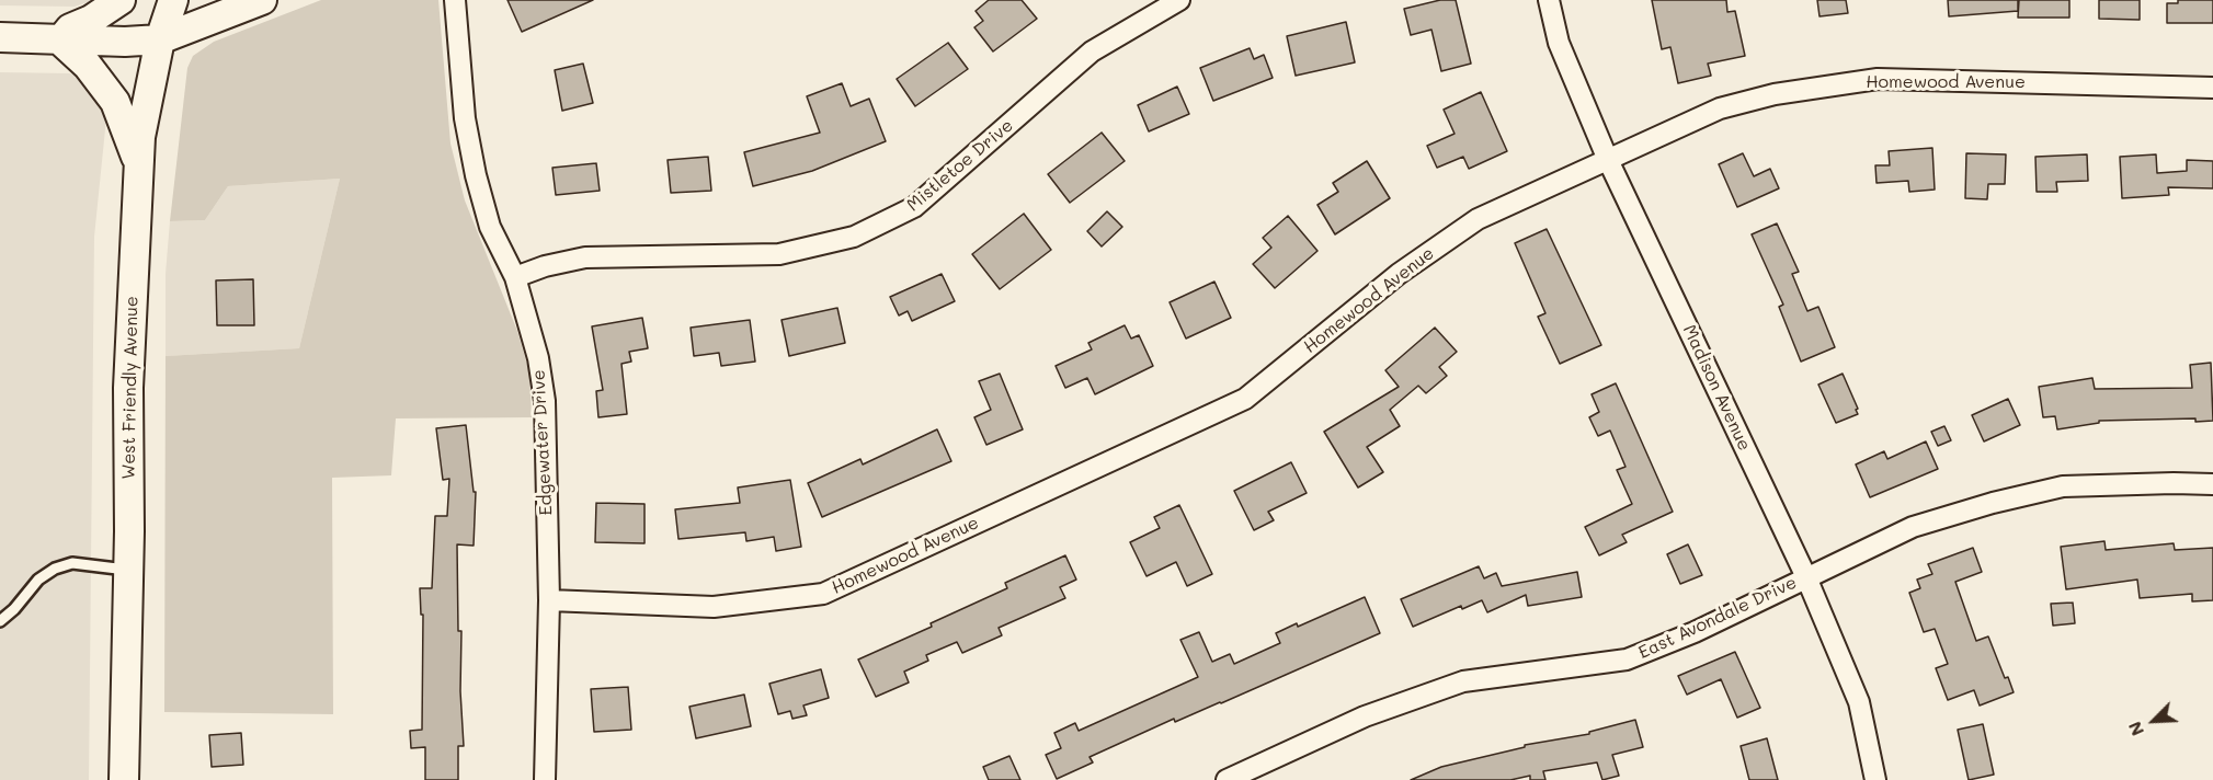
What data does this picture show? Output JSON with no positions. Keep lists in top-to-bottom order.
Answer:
{
  "streets": {
    "main road": ["West Friendly Avenue"],
    "street": [
      "Homewood Avenue",
      "Mistletoe Drive",
      "Madison Avenue",
      "Edgewater Drive",
      "East Avondale Drive"
    ]
  },
  "crossings": [
    ["Homewood Avenue", "Madison Avenue"],
    ["Homewood Avenue", "Edgewater Drive"],
    ["Mistletoe Drive", "Edgewater Drive"],
    ["Madison Avenue", "East Avondale Drive"]
  ],
  "north": "bottom left"
}
